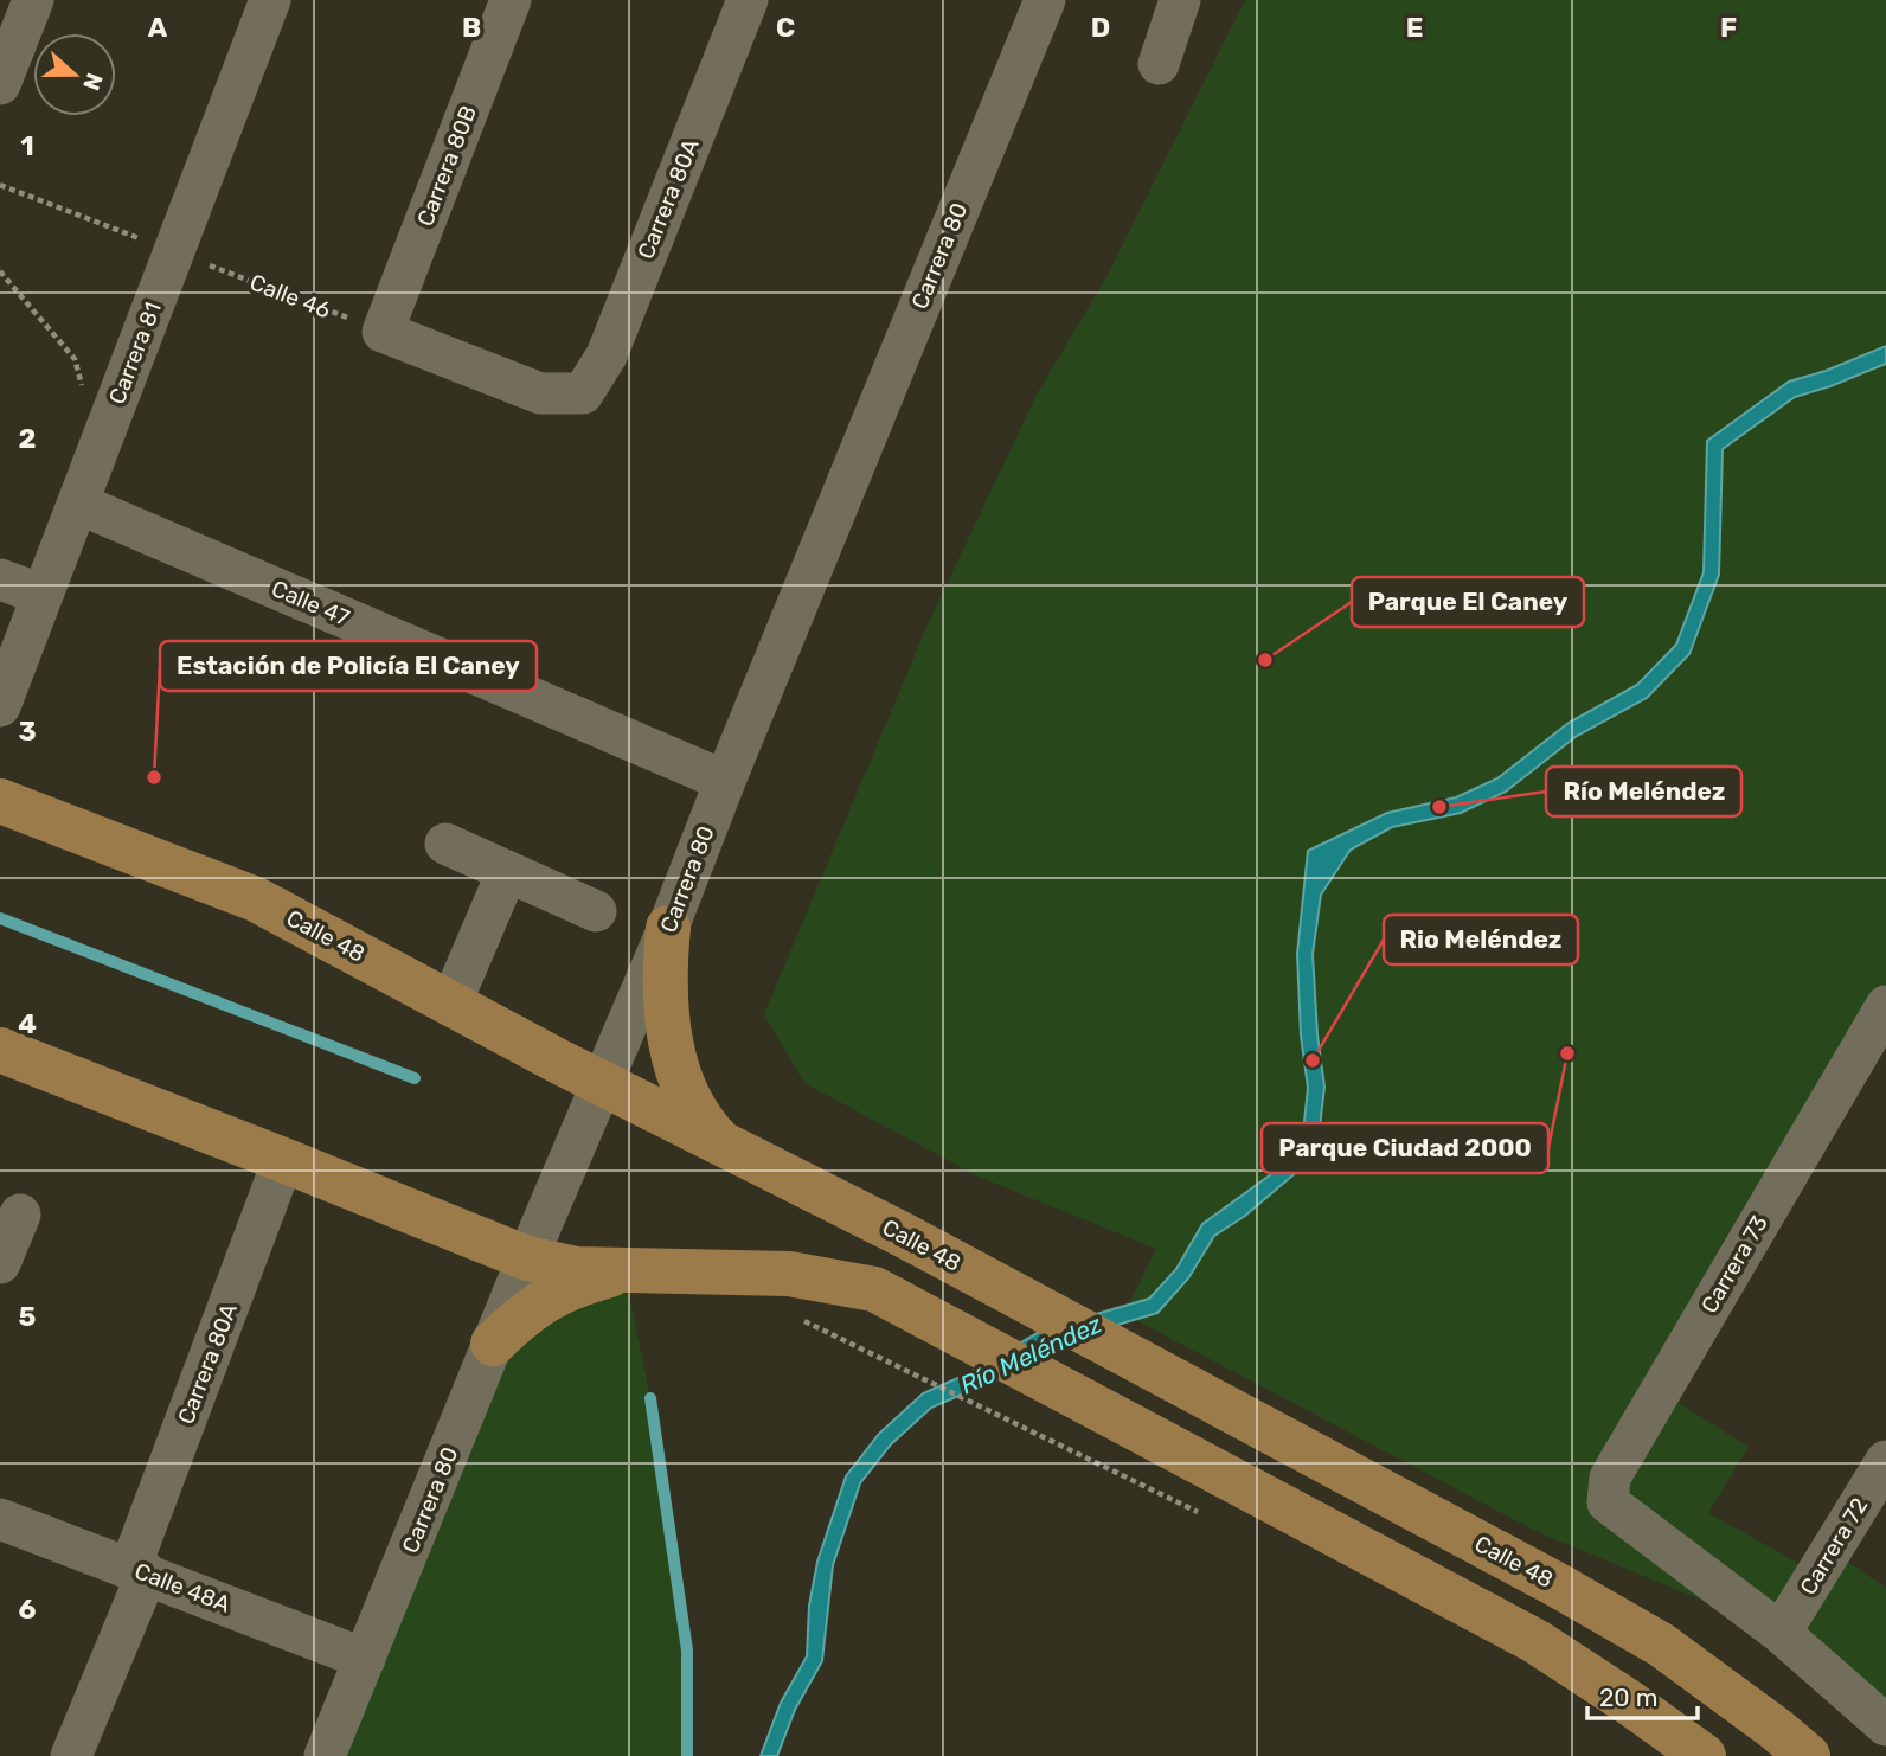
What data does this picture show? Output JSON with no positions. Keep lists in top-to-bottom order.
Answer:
{
  "streets": {
    "main road": ["Calle 48"],
    "street": [
      "Carrera 80B",
      "Carrera 80A",
      "Carrera 80",
      "Carrera 81",
      "Calle 47",
      "Carrera 73",
      "Carrera 72",
      "Calle 48A"
    ],
    "path": ["Calle 46"]
  },
  "crossings": [
    ["Carrera 80B", "Carrera 80A"],
    ["Carrera 80B", "Calle 46"],
    ["Carrera 80A", "Calle 46"],
    ["Carrera 80A", "Calle 48A"],
    ["Carrera 80", "Calle 47"],
    ["Carrera 80", "Calle 48"],
    ["Carrera 80", "Calle 48A"],
    ["Calle 46", "Carrera 81"],
    ["Carrera 81", "Calle 47"],
    ["Carrera 73", "Carrera 72"]
  ],
  "water": ["Río Meléndez"],
  "places": [
    "Parque El Caney",
    "Estación de Policía El Caney",
    "Río Meléndez",
    "Parque Ciudad 2000",
    "Rio Meléndez"
  ],
  "scale_bar": "20 m",
  "north": "right",
  "grid": {
    "columns": [
      "A",
      "B",
      "C",
      "D",
      "E",
      "F"
    ],
    "rows": [
      "1",
      "2",
      "3",
      "4",
      "5",
      "6"
    ]
  }
}
